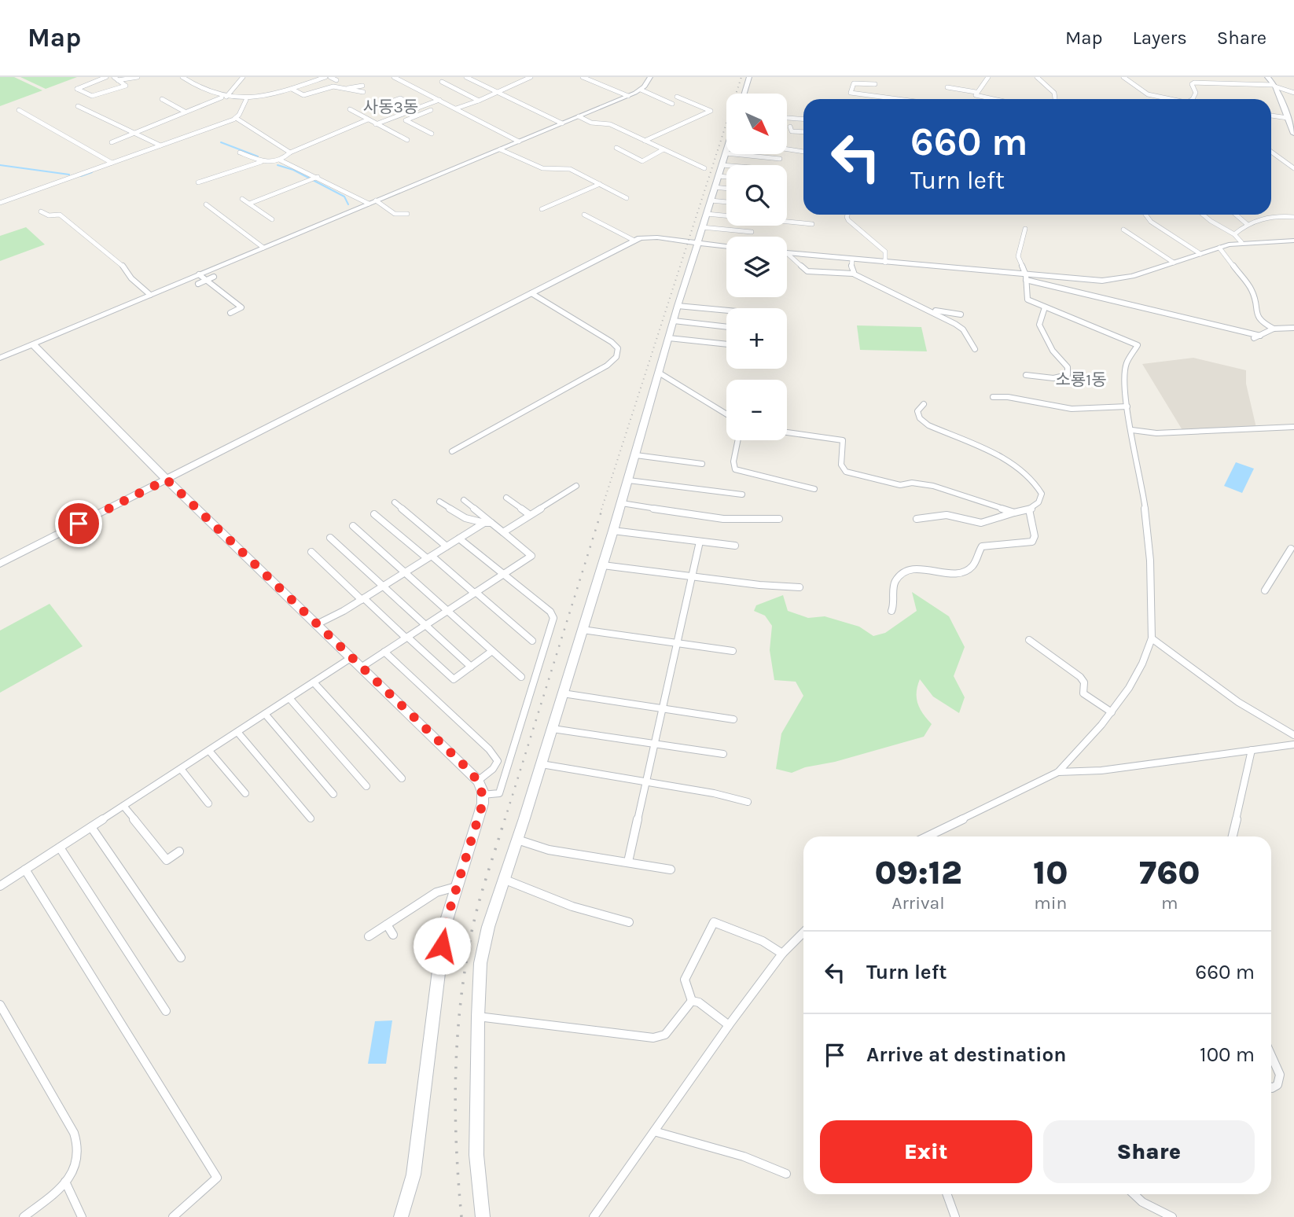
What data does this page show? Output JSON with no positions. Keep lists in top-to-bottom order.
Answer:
{
  "districts": ["사동3동", "소룡1동"],
  "north": "bottom right",
  "page": {
    "header": "Map",
    "nav": ["Map", "Layers", "Share"],
    "map_buttons": ["+", "−"],
    "turn": ["660 m", "Turn left"],
    "eta": [
      "09:12",
      "Arrival",
      "10",
      "min",
      "760",
      "m"
    ],
    "list": [
      {
        "name": "Turn left",
        "value": "660 m"
      },
      {
        "name": "Arrive at destination",
        "value": "100 m"
      }
    ],
    "buttons": ["Exit", "Share"]
  }
}
